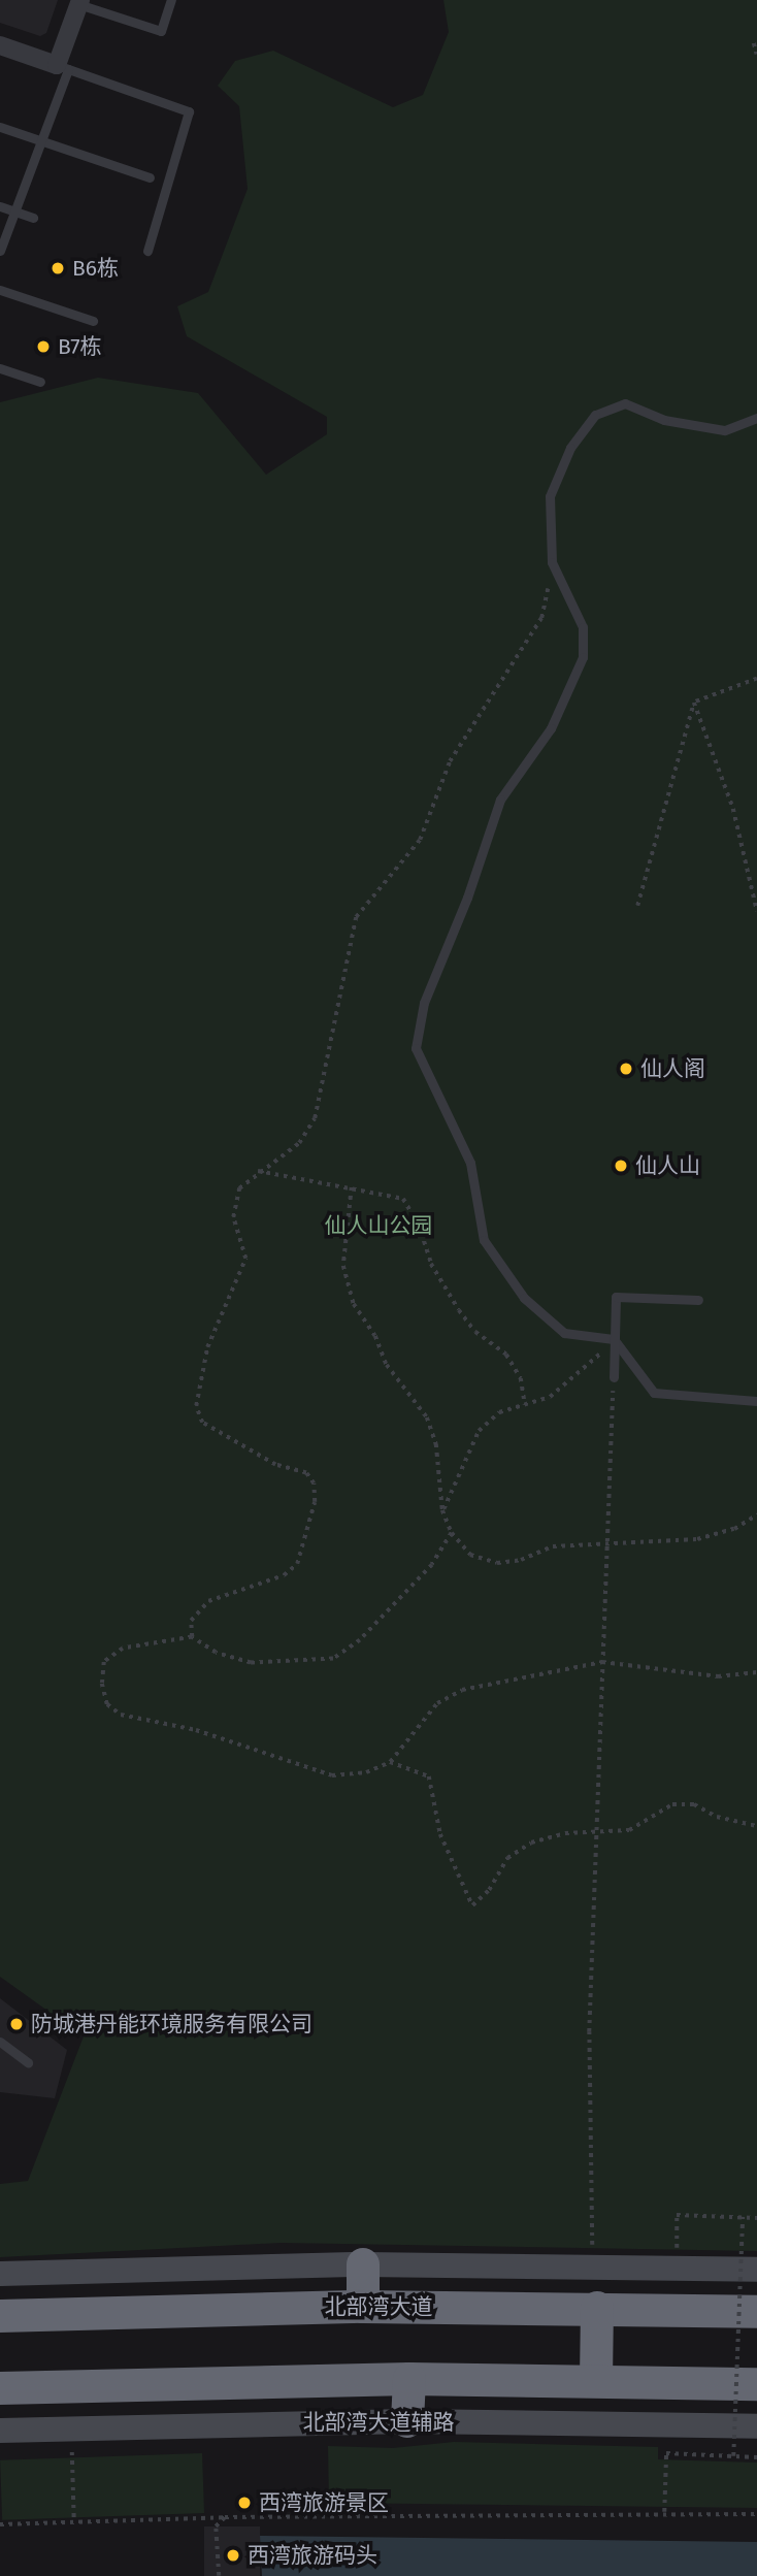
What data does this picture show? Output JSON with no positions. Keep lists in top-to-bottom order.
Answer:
{
  "streets": {
    "highway": ["北部湾大道"],
    "main road": ["北部湾大道辅路"]
  },
  "parks": ["仙人山公园"],
  "places": [
    "B6栋",
    "B7栋",
    "仙人阁",
    "仙人山",
    "防城港丹能环境服务有限公司",
    "西湾旅游景区",
    "西湾旅游码头"
  ]
}
